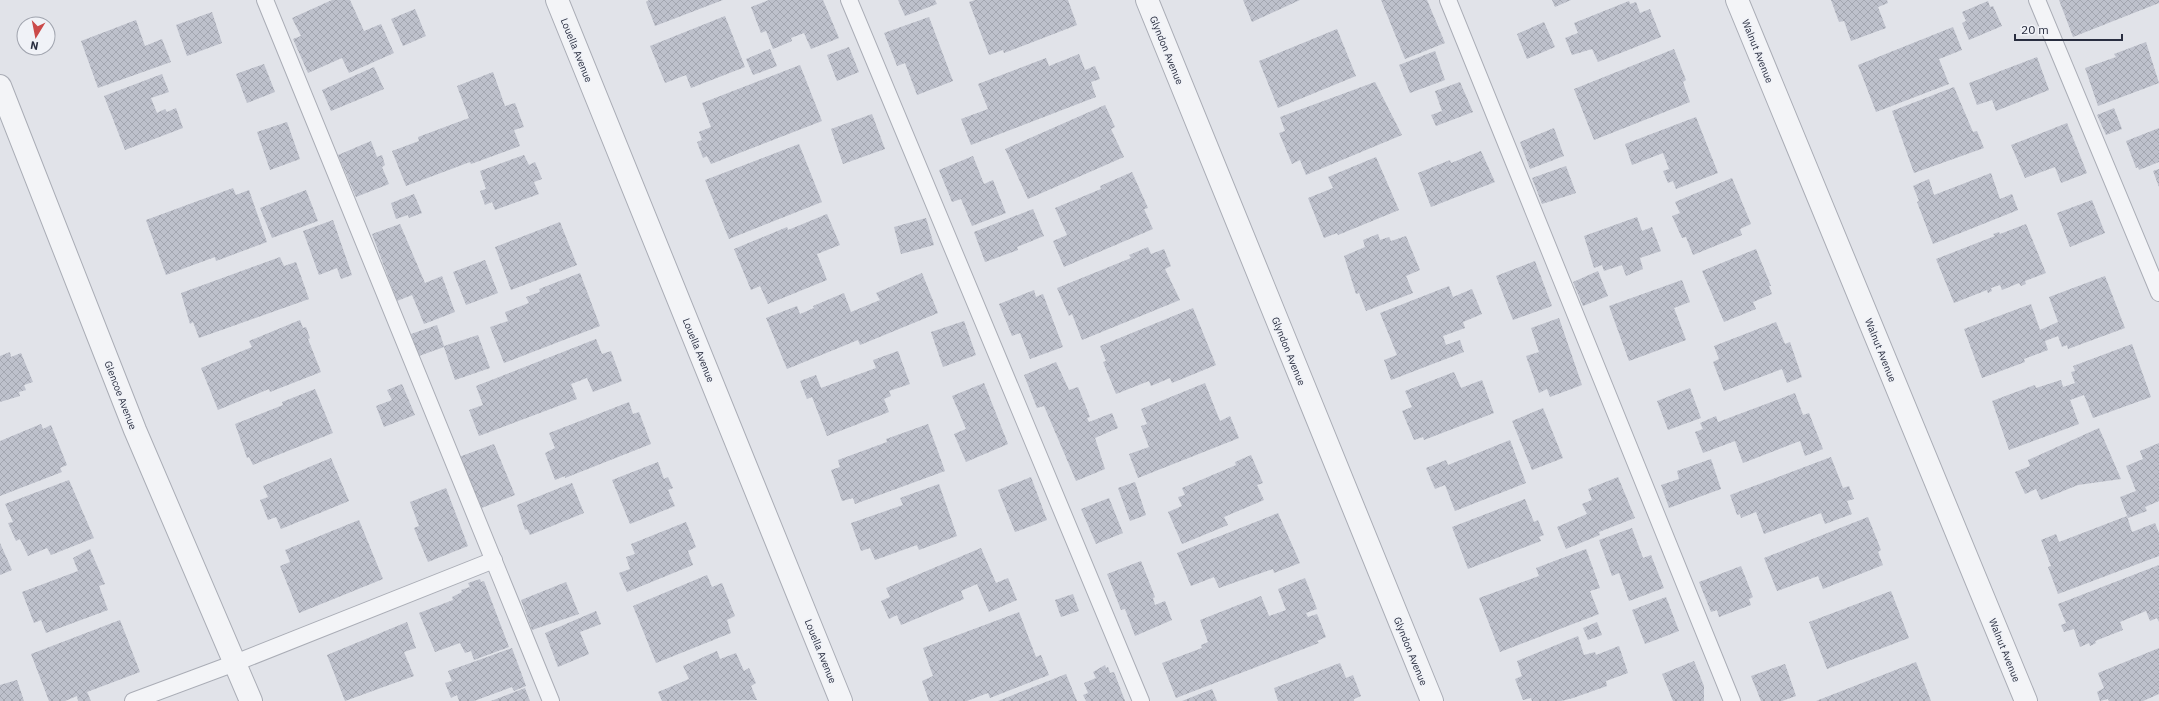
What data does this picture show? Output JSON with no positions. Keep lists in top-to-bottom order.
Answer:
{
  "streets": {
    "street": [
      "Louella Avenue",
      "Glyndon Avenue",
      "Walnut Avenue",
      "Glencoe Avenue"
    ]
  },
  "scale_bar": "20 m",
  "north": "bottom"
}
